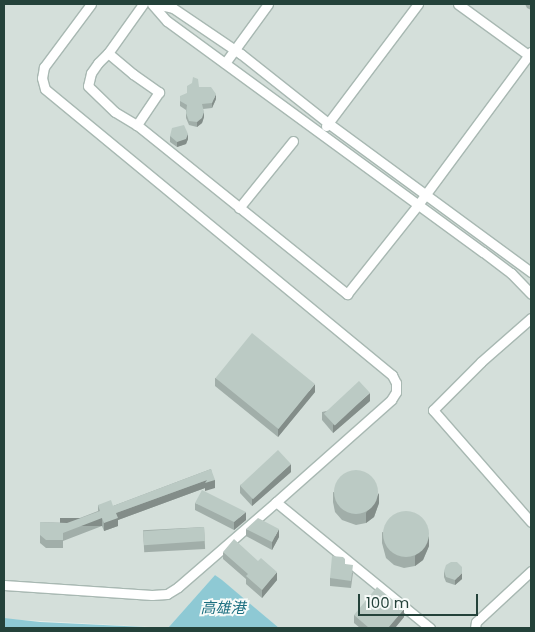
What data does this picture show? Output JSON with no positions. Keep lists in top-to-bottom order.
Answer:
{
  "water": ["高雄港"],
  "scale_bar": "100 m"
}
